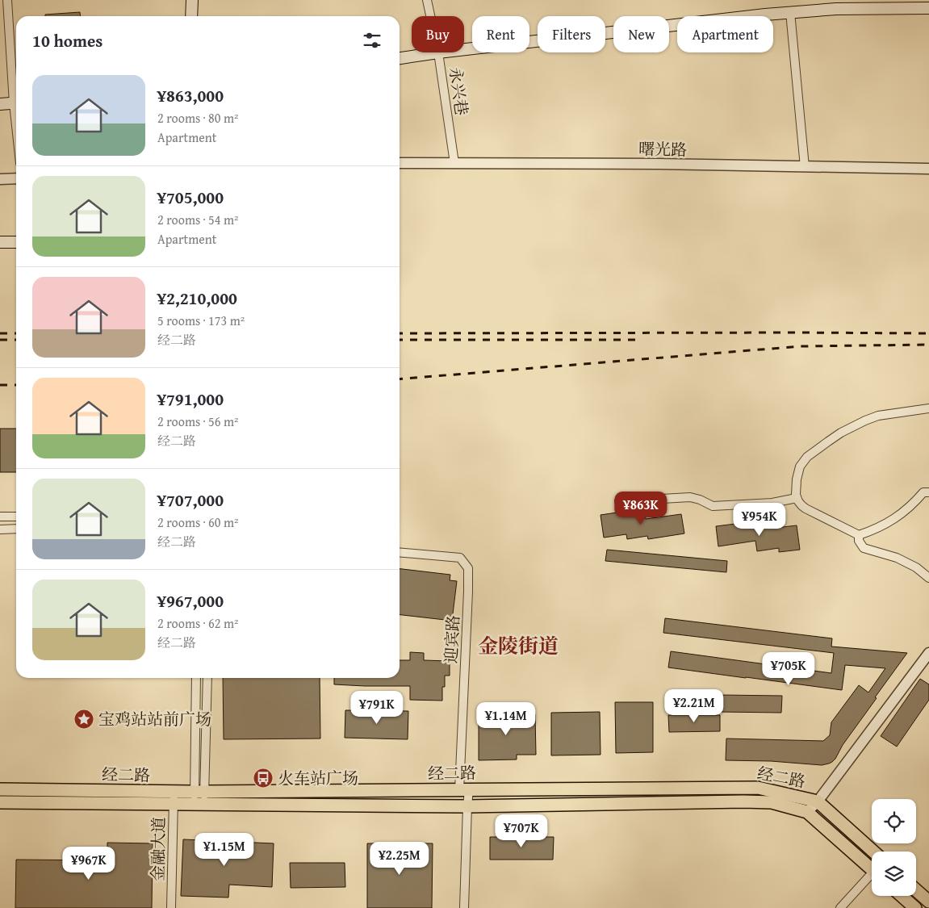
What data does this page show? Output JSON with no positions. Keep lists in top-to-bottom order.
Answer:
{
  "streets": {
    "main road": ["经二路"],
    "street": [
      "永兴巷",
      "曙光路",
      "迎宾路",
      "金融大道"
    ]
  },
  "crossings": [
    ["永兴巷", "曙光路"],
    ["迎宾路", "经二路"],
    ["经二路", "金融大道"]
  ],
  "districts": ["金陵街道"],
  "places": {
    "place": ["宝鸡站站前广场"],
    "bus stop": ["火车站广场"]
  },
  "page": {
    "chip": [
      "Buy",
      "Rent",
      "Filters",
      "New",
      "Apartment"
    ],
    "heading": "10 homes",
    "list": [
      {
        "name": "¥863,000",
        "note": "2 rooms · 80 m² · Apartment"
      },
      {
        "name": "¥705,000",
        "note": "2 rooms · 54 m² · Apartment"
      },
      {
        "name": "¥2,210,000",
        "note": "5 rooms · 173 m² · 经二路"
      },
      {
        "name": "¥791,000",
        "note": "2 rooms · 56 m² · 经二路"
      },
      {
        "name": "¥707,000",
        "note": "2 rooms · 60 m² · 经二路"
      },
      {
        "name": "¥967,000",
        "note": "2 rooms · 62 m² · 经二路"
      }
    ],
    "price": [
      "¥863K",
      "¥954K",
      "¥705K",
      "¥2.21M",
      "¥791K",
      "¥1.14M",
      "¥707K",
      "¥1.15M",
      "¥2.25M",
      "¥967K"
    ]
  }
}
